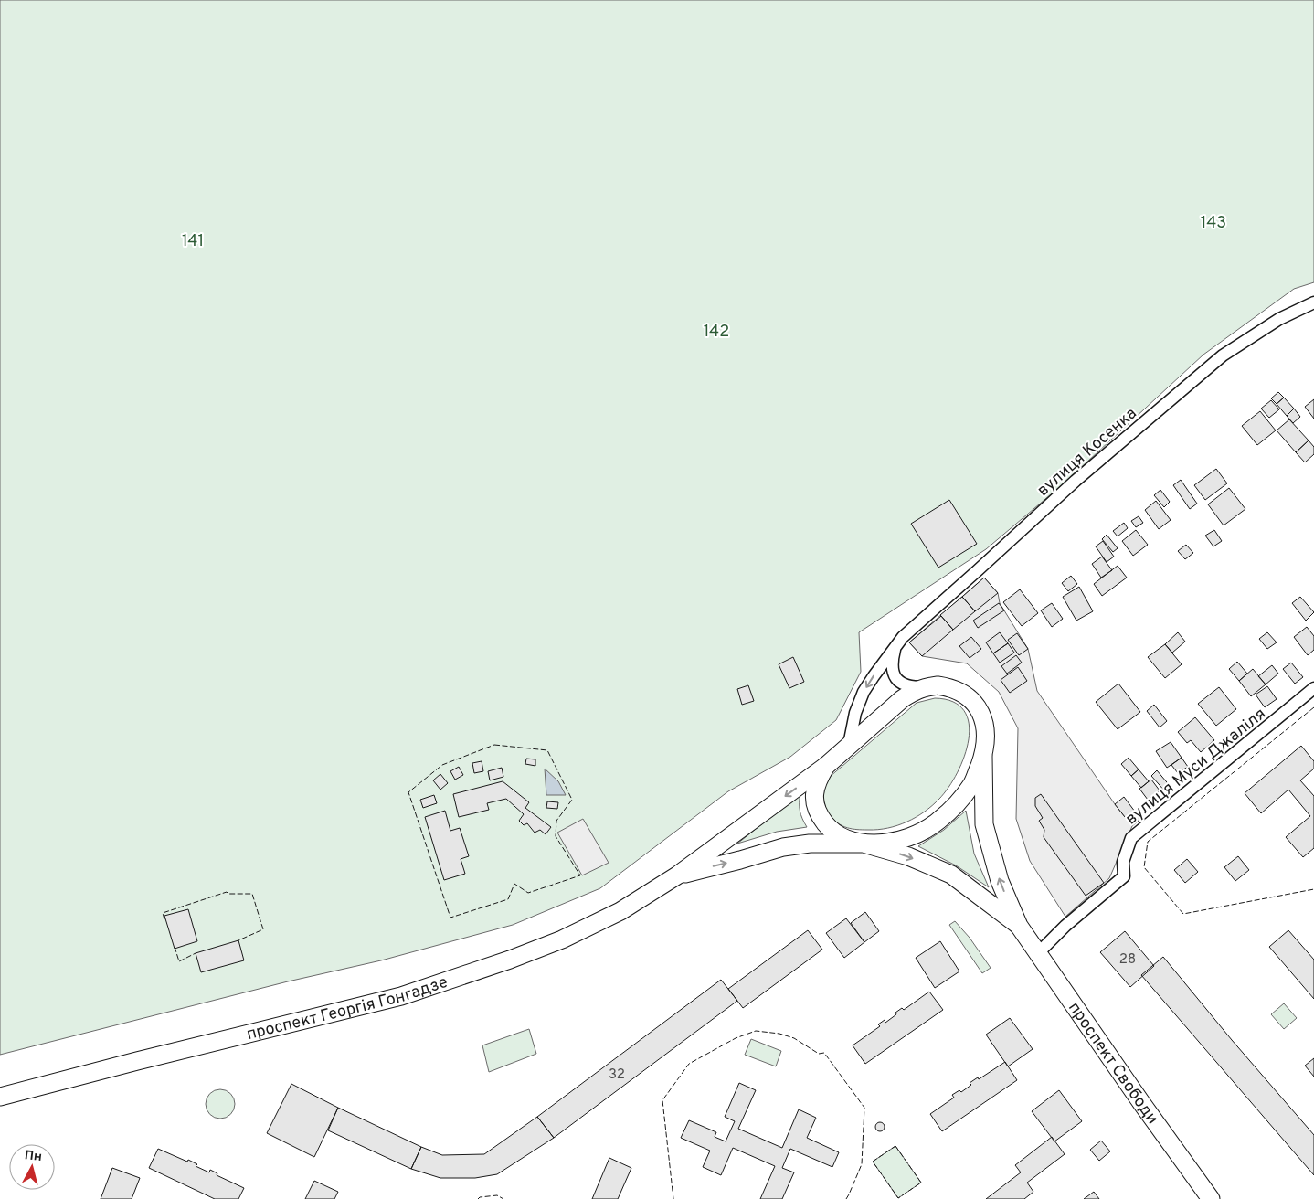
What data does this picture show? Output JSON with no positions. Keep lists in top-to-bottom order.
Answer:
{
  "streets": {
    "street": [
      "вулиця Косенка",
      "вулиця Муси Джаліля",
      "проспект Георгія Гонгадзе",
      "проспект Свободи"
    ]
  },
  "crossings": [
    ["вулиця Косенка", "проспект Георгія Гонгадзе"],
    ["вулиця Косенка", "проспект Свободи"],
    ["вулиця Муси Джаліля", "проспект Свободи"],
    ["проспект Георгія Гонгадзе", "проспект Свободи"]
  ],
  "parks": ["143", "141", "142"],
  "house_numbers": ["28", "32"],
  "north": "top"
}
